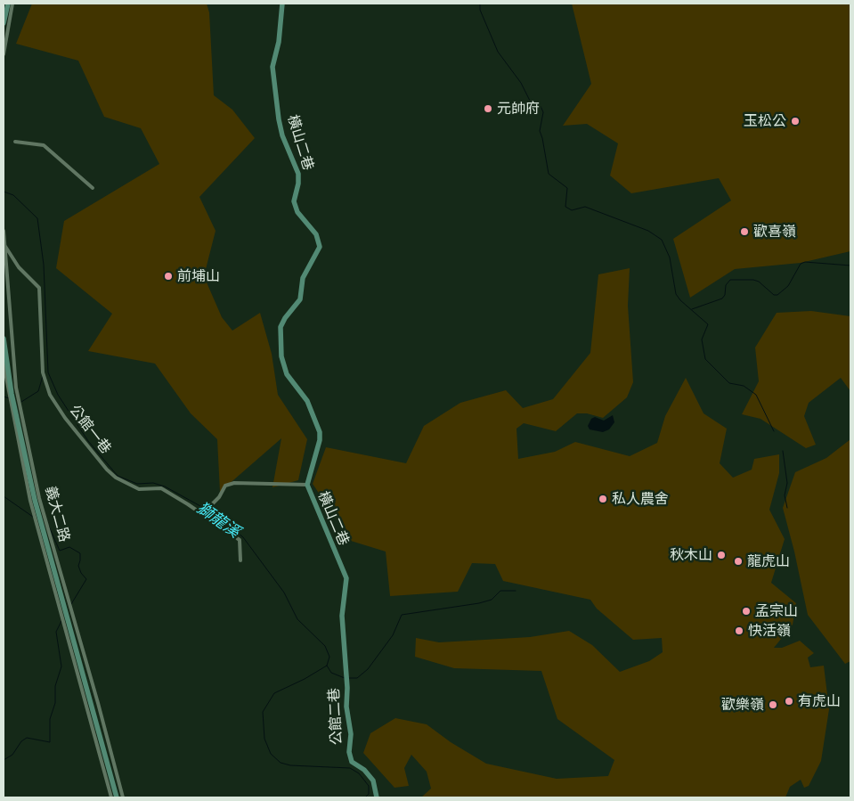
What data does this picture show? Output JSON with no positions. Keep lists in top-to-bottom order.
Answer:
{
  "streets": {
    "street": [
      "橫山二巷",
      "公館一巷",
      "義大二路",
      "公館二巷"
    ]
  },
  "crossings": [
    ["橫山二巷", "公館二巷"],
    ["公館一巷", "義大二路"]
  ],
  "water": ["獅龍溪"],
  "places": [
    "元帥府",
    "玉松公",
    "歡喜嶺",
    "前埔山",
    "私人農舍",
    "秋木山",
    "龍虎山",
    "孟宗山",
    "快活嶺",
    "有虎山",
    "歡樂嶺"
  ]
}
